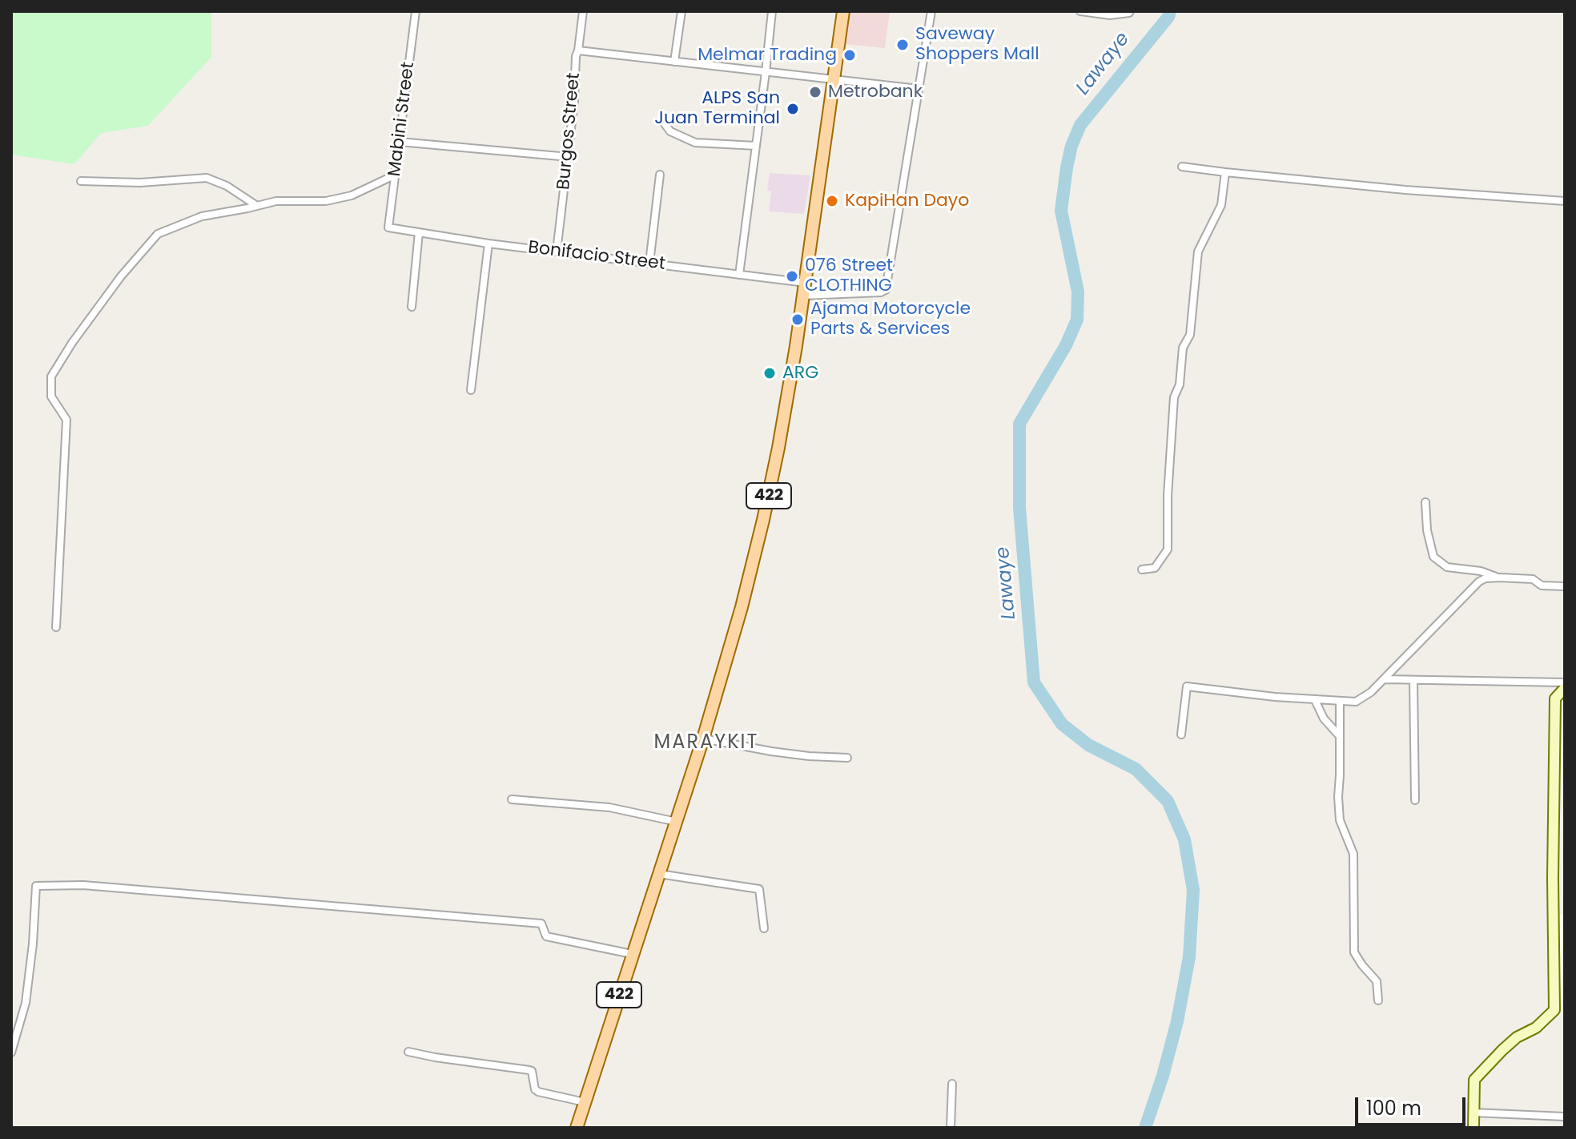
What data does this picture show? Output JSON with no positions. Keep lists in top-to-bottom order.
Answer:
{
  "streets": {
    "main road": ["422"],
    "street": ["Mabini Street", "Burgos Street", "Bonifacio Street"]
  },
  "crossings": [
    ["Mabini Street", "Bonifacio Street"],
    ["Burgos Street", "Bonifacio Street"],
    ["Bonifacio Street", "422"]
  ],
  "districts": ["MARAYKIT"],
  "water": ["Lawaye"],
  "places": [
    "Saveway Shoppers Mall",
    "Melmar Trading",
    "Metrobank",
    "ALPS San Juan Terminal",
    "KapiHan Dayo",
    "076 Street CLOTHING",
    "Ajama Motorcycle Parts & Services",
    "ARG"
  ],
  "scale_bar": "100 m"
}
